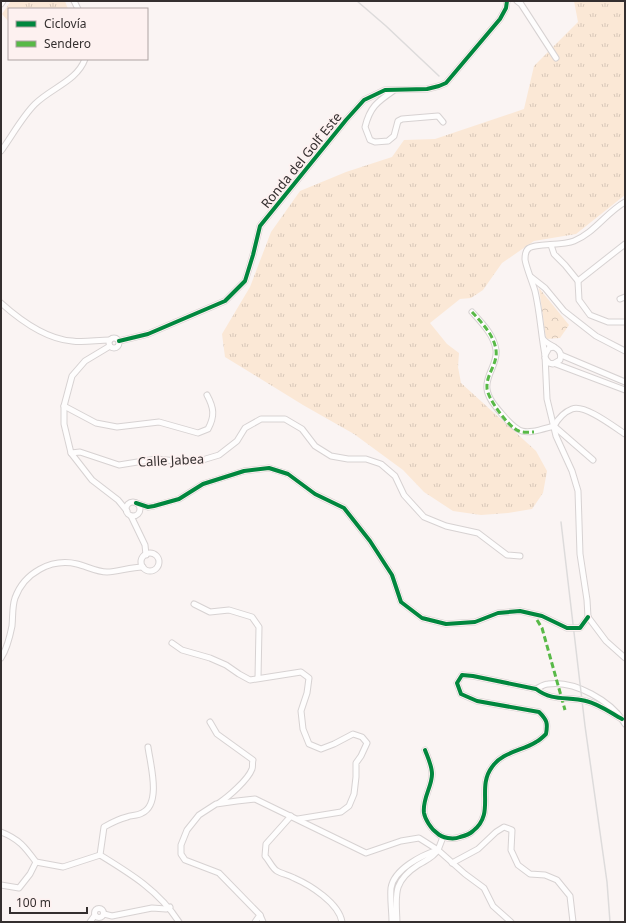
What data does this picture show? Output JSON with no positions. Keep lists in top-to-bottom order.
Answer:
{
  "streets": {
    "street": ["Ronda del Golf Este", "Calle Jabea"]
  },
  "legend": ["Ciclovía", "Sendero"],
  "scale_bar": "100 m"
}
